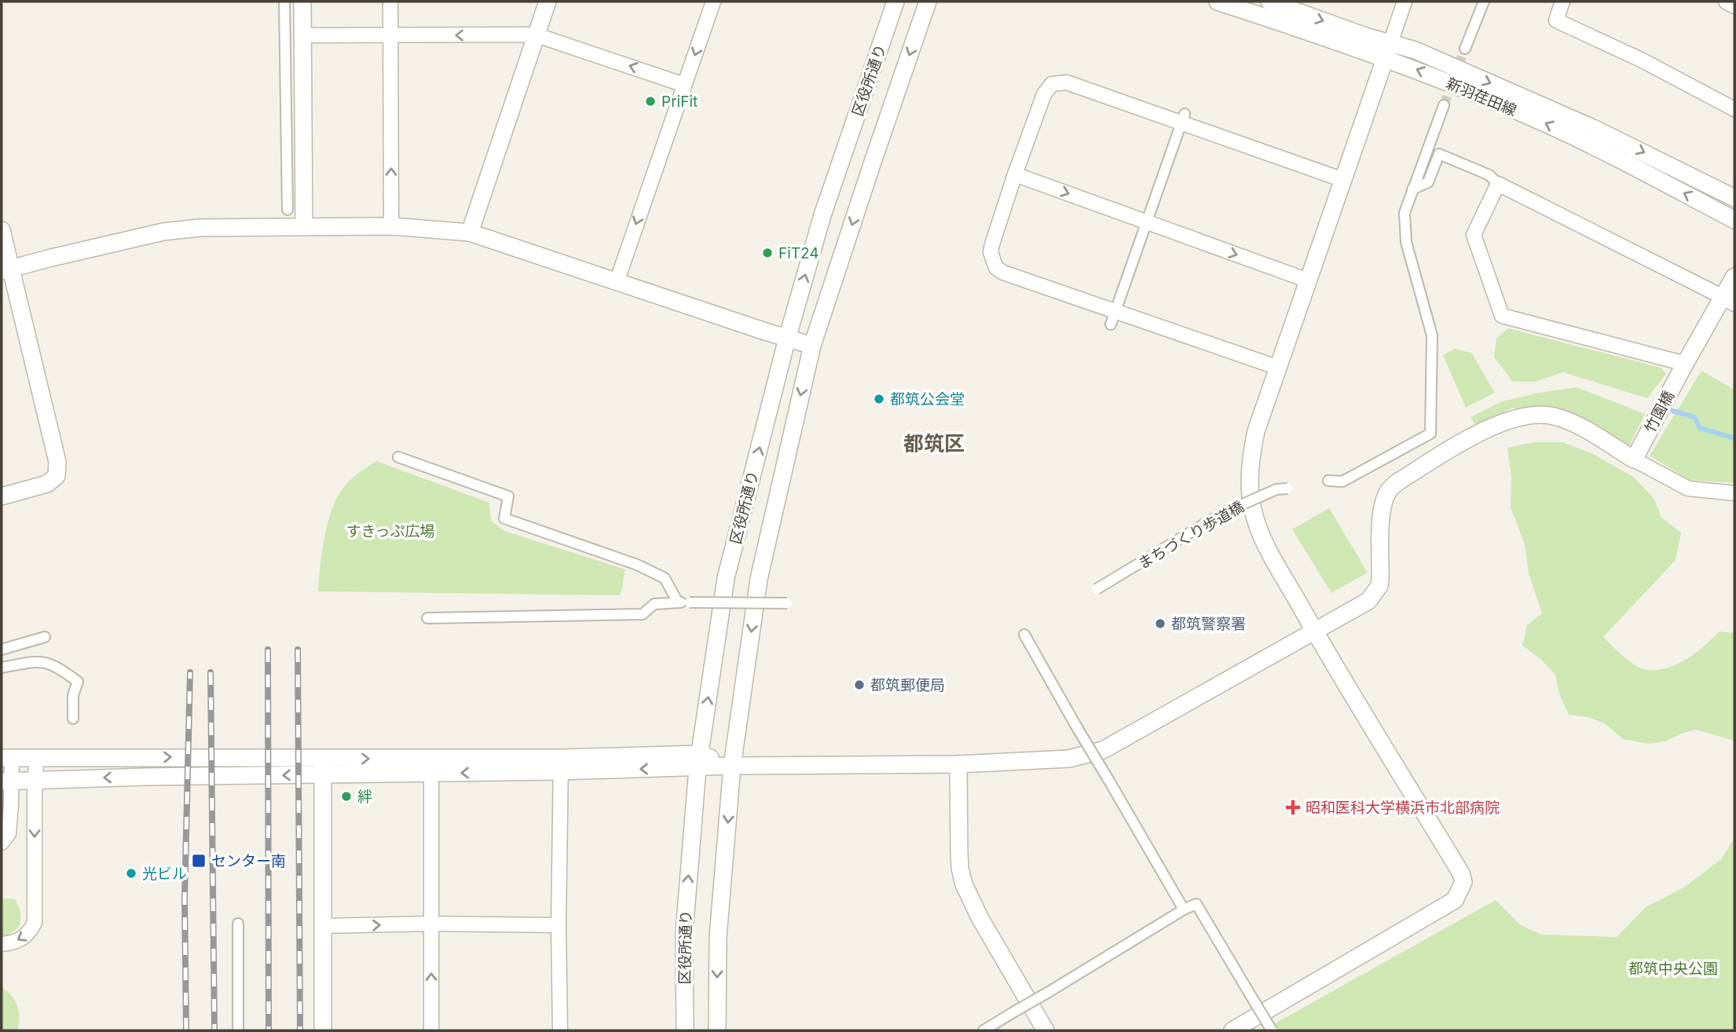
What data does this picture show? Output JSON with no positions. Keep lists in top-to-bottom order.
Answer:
{
  "streets": {
    "street": [
      "区役所通り",
      "新羽荏田線",
      "竹園橋",
      "まちづくり歩道橋"
    ]
  },
  "districts": ["都筑区"],
  "parks": ["すきっぷ広場", "都筑中央公園"],
  "places": {
    "other": [
      "PriFit",
      "FiT24",
      "都筑公会堂",
      "都筑警察署",
      "都筑郵便局",
      "絆",
      "光ビル"
    ],
    "health": ["昭和医科大学横浜市北部病院"],
    "transit": ["センター南"]
  }
}
